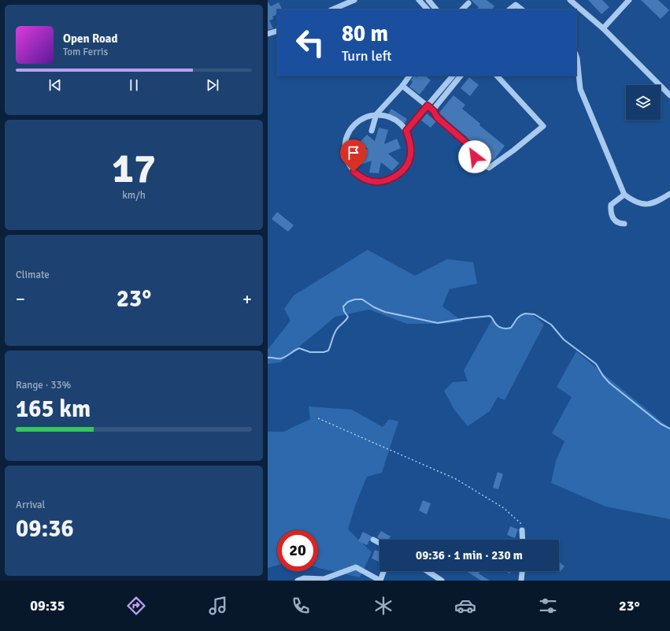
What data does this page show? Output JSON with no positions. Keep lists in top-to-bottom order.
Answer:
{
  "page": {
    "turn": ["80 m", "Turn left"],
    "song": ["Open Road", "Tom Ferris"],
    "tile": [
      ["17", "km/h"],
      "Climate",
      ["Range · 33%", "165 km"],
      ["Arrival", "09:36"]
    ],
    "heat": ["−", "23°", "+"],
    "limit": "20",
    "trip": "09:36 · 1 min · 230 m",
    "tabs": ["09:35", "23°"]
  }
}
